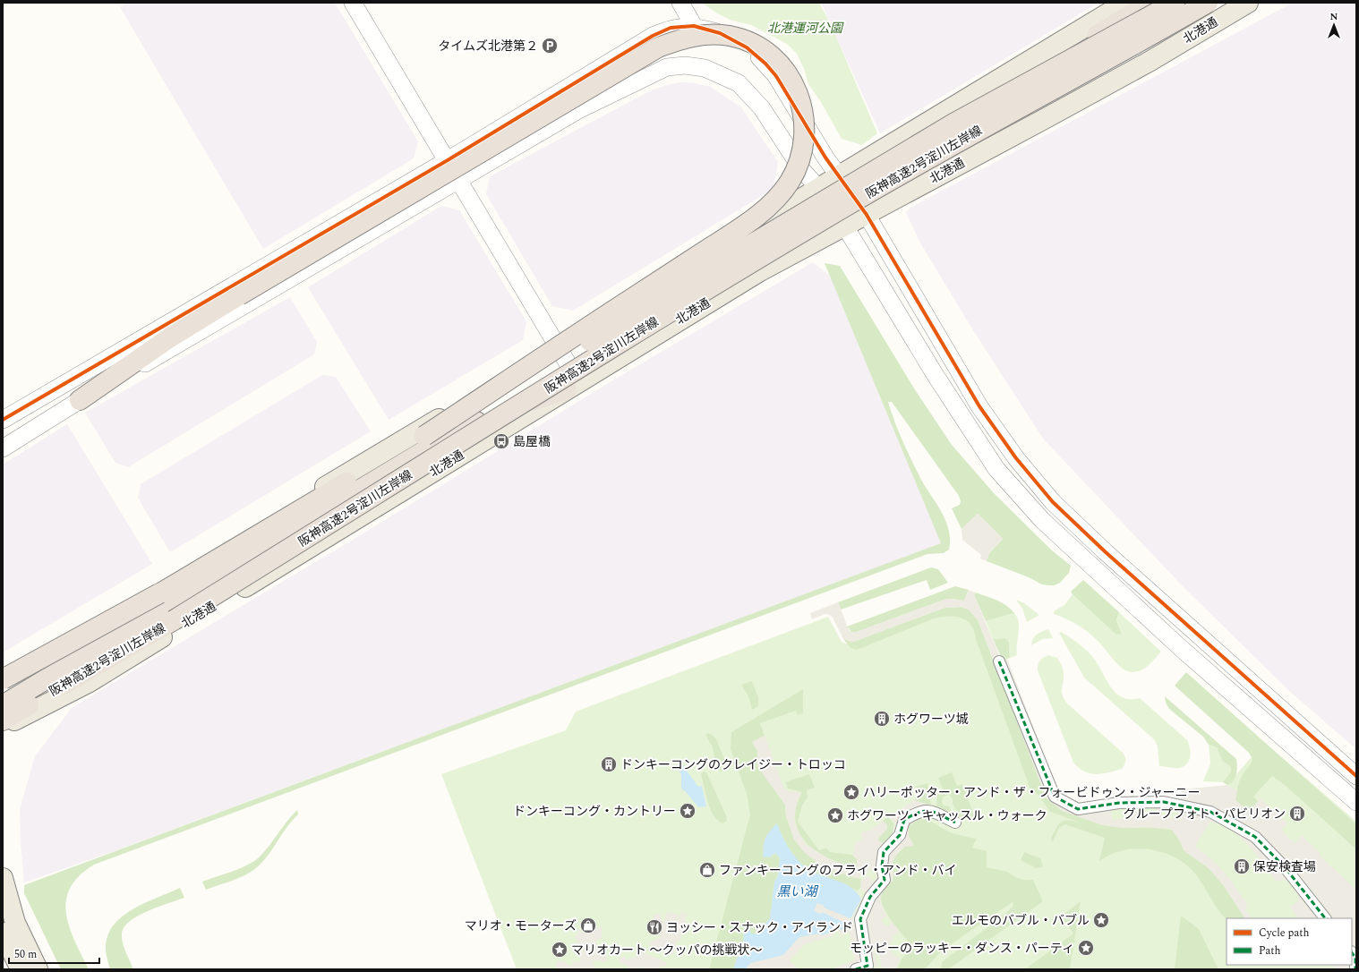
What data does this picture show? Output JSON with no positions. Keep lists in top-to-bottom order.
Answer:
{
  "streets": {
    "highway": ["阪神高速2号淀川左岸線"],
    "main road": ["北港通"]
  },
  "water": ["黒い湖"],
  "parks": ["北港運河公園"],
  "places": {
    "parking": ["タイムズ北港第２"],
    "bus stop": ["島屋橋"],
    "building": [
      "ホグワーツ城",
      "ドンキーコングのクレイジー・トロッコ",
      "グループフォト・パビリオン",
      "保安検査場"
    ],
    "place": [
      "ハリーポッター・アンド・ザ・フォービドゥン・ジャーニー",
      "ドンキーコング・カントリー",
      "ホグワーツ・キャッスル・ウォーク",
      "エルモのバブル・バブル",
      "モッピーのラッキー・ダンス・パーティ",
      "マリオカート ～クッパの挑戦状～"
    ],
    "shop": ["ファンキーコングのフライ・アンド・バイ", "マリオ・モーターズ"],
    "restaurant": ["ヨッシー・スナック・アイランド"]
  },
  "legend": ["Cycle path", "Path"],
  "scale_bar": "50 m",
  "north": "top"
}
